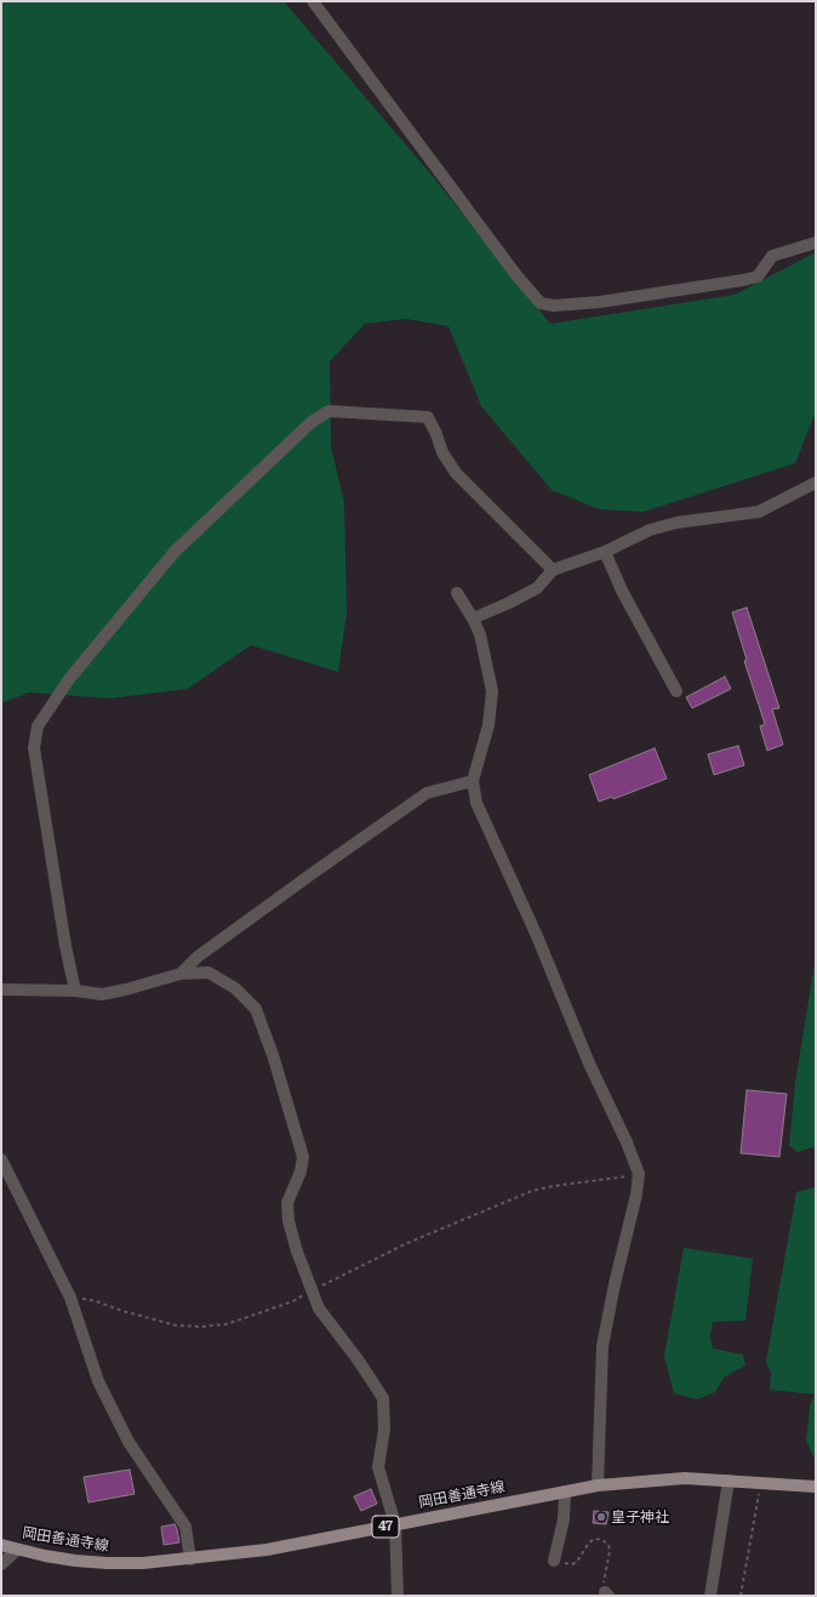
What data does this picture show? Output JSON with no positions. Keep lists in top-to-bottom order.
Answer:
{
  "streets": {
    "main road": ["岡田善通寺線", "47"]
  },
  "places": ["皇子神社"]
}
